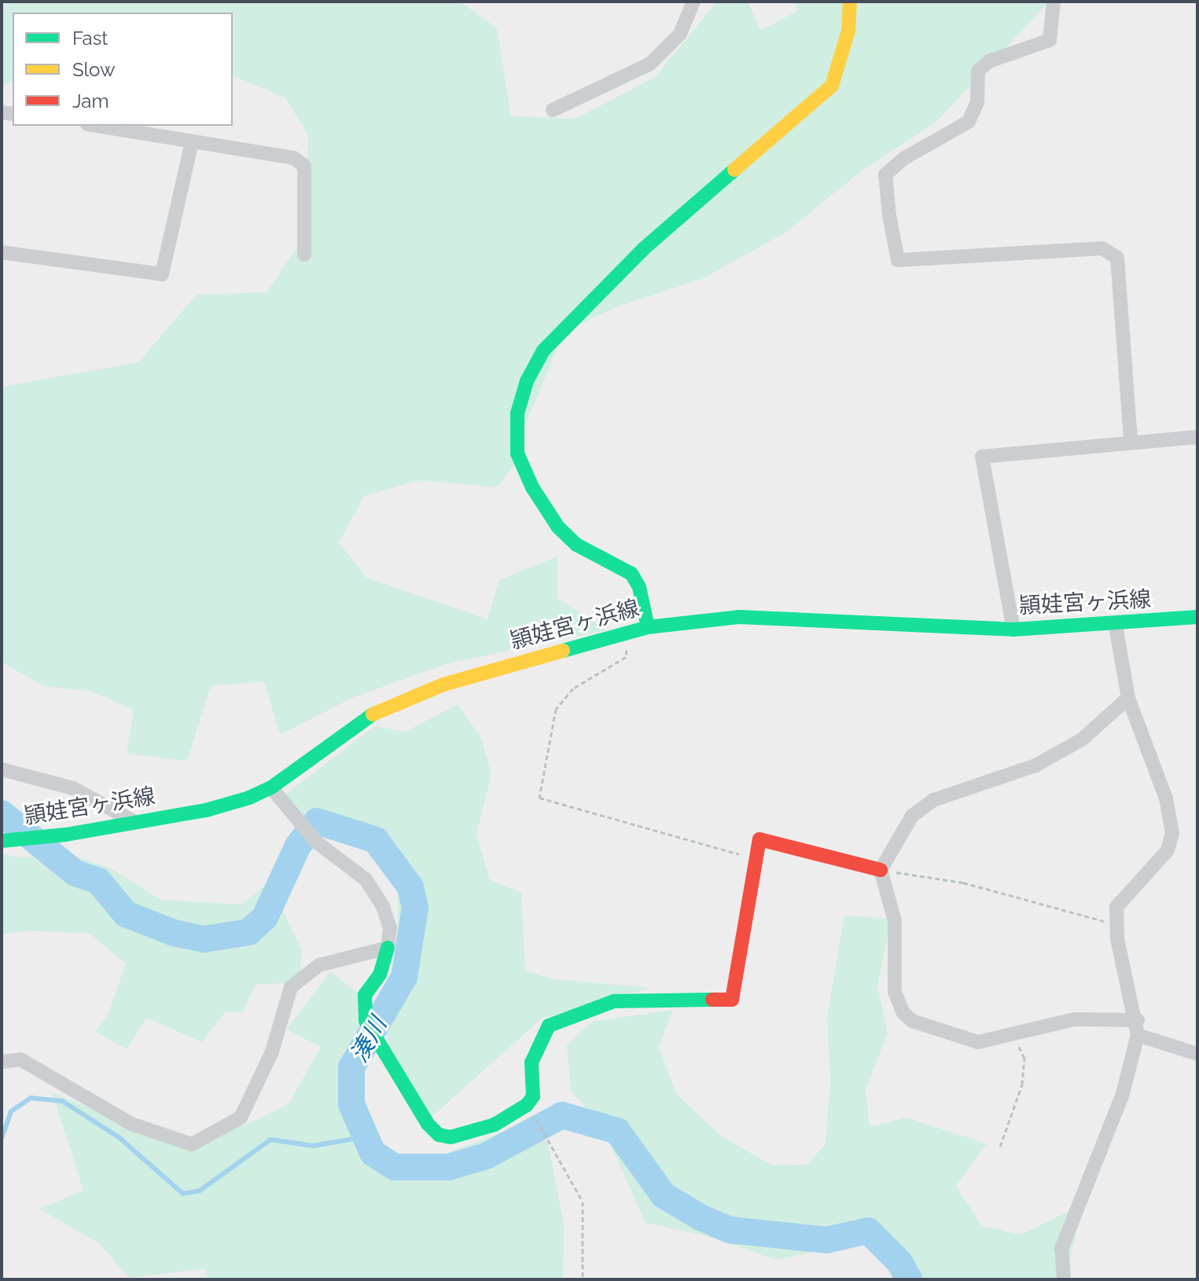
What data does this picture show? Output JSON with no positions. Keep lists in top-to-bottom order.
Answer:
{
  "streets": {
    "street": ["頴娃宮ヶ浜線"]
  },
  "water": ["湊川"],
  "legend": ["Fast", "Slow", "Jam"]
}
